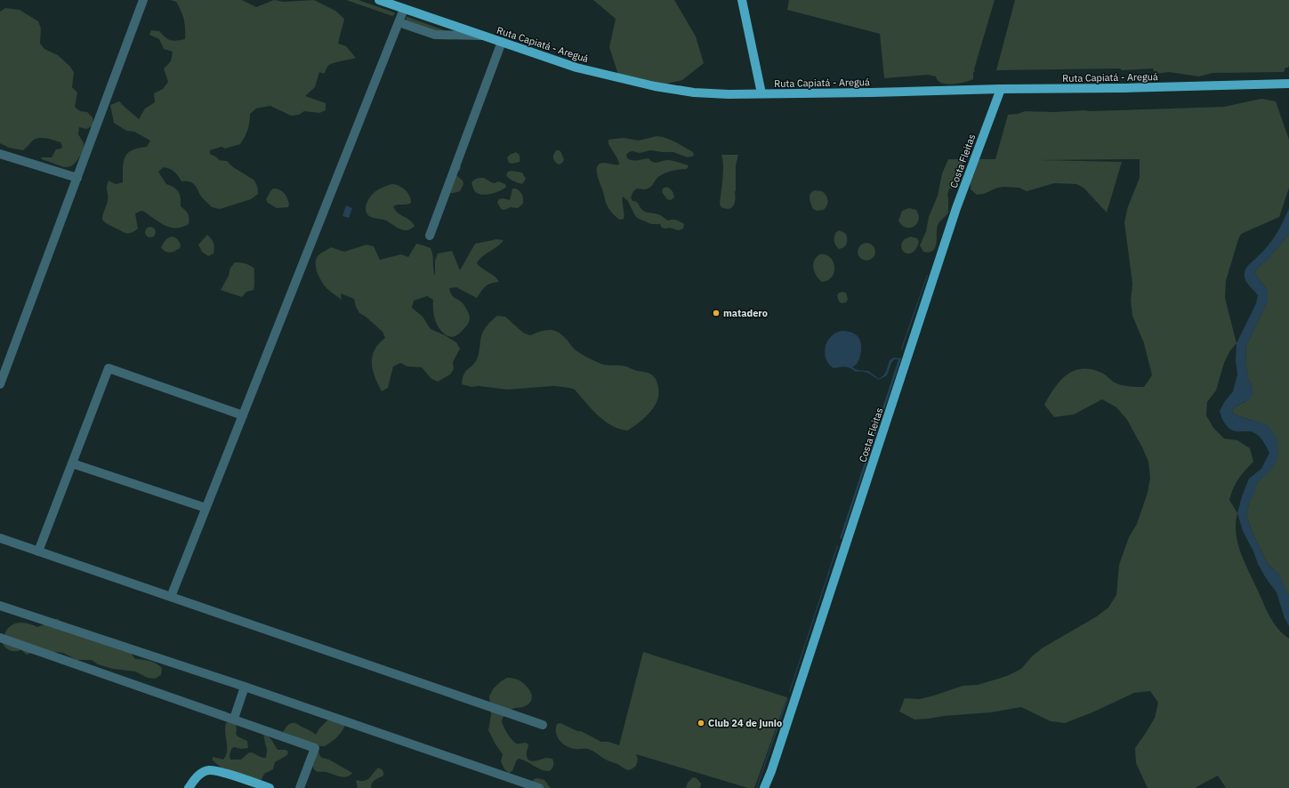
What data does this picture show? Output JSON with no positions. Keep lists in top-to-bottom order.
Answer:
{
  "streets": {
    "main road": ["Ruta Capiatá - Areguá", "Costa Fleitas"]
  },
  "crossings": [
    ["Ruta Capiatá - Areguá", "Costa Fleitas"]
  ],
  "places": ["matadero", "Club 24 de junio"]
}
